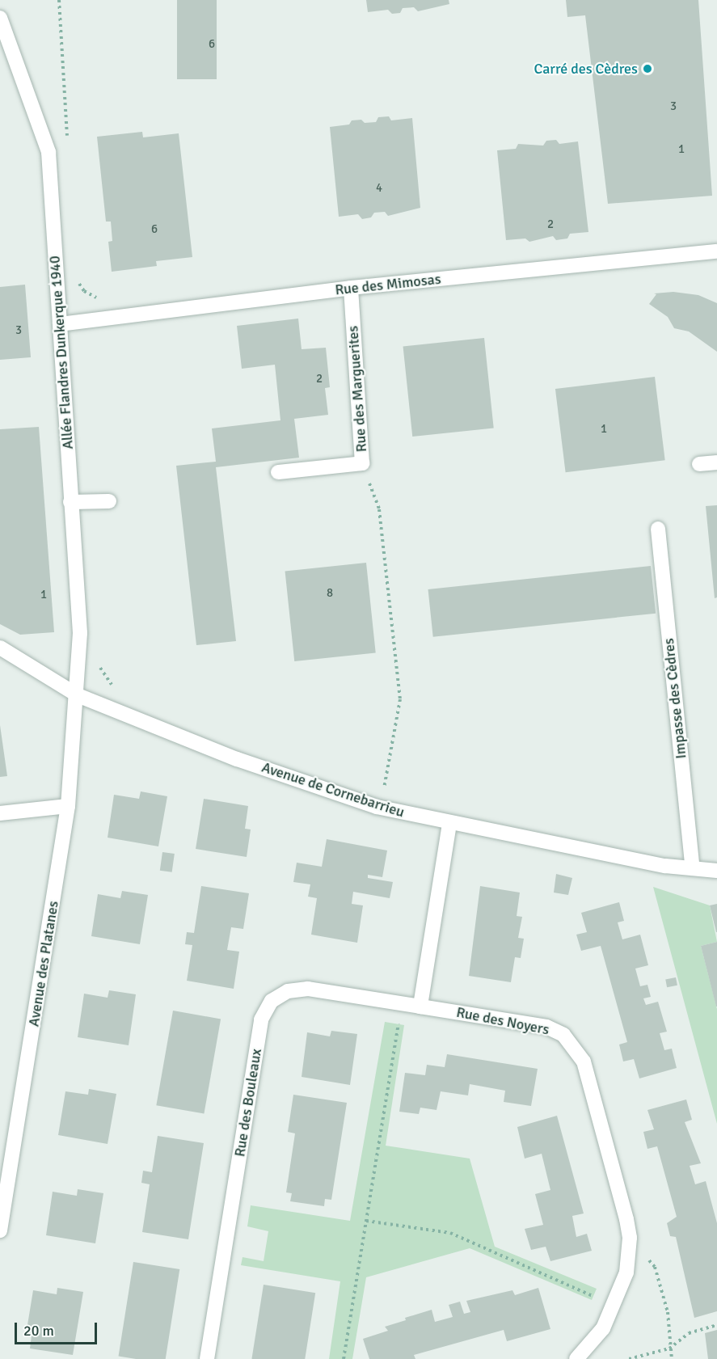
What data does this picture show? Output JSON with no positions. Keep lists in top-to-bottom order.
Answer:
{
  "streets": {
    "street": [
      "Rue des Mimosas",
      "Allée Flandres Dunkerque 1940",
      "Rue des Marguerites",
      "Impasse des Cèdres",
      "Avenue de Cornebarrieu",
      "Avenue des Platanes",
      "Rue des Noyers",
      "Rue des Bouleaux"
    ]
  },
  "crossings": [
    ["Rue des Mimosas", "Allée Flandres Dunkerque 1940"],
    ["Rue des Mimosas", "Rue des Marguerites"],
    ["Allée Flandres Dunkerque 1940", "Avenue de Cornebarrieu"],
    ["Allée Flandres Dunkerque 1940", "Avenue des Platanes"],
    ["Impasse des Cèdres", "Avenue de Cornebarrieu"],
    ["Avenue de Cornebarrieu", "Avenue des Platanes"],
    ["Rue des Noyers", "Rue des Bouleaux"]
  ],
  "places": ["Carré des Cèdres"],
  "house_numbers": [
    "6",
    "3",
    "1",
    "4",
    "2",
    "6",
    "3",
    "2",
    "1",
    "8",
    "1"
  ],
  "scale_bar": "20 m"
}
